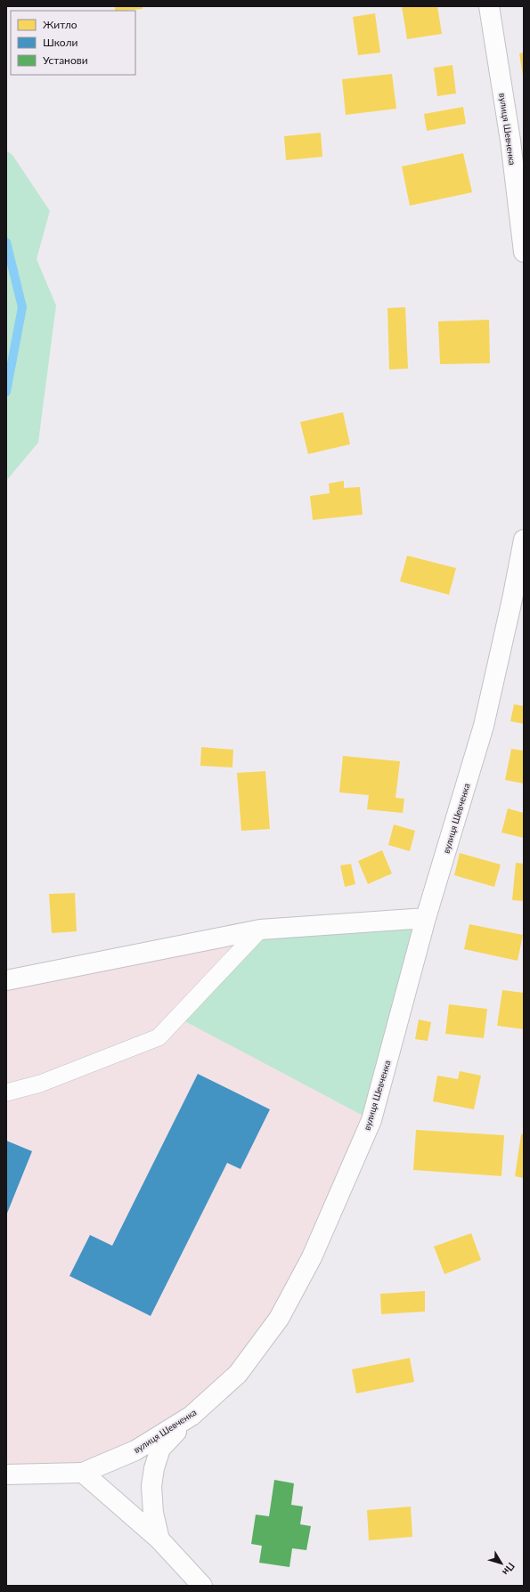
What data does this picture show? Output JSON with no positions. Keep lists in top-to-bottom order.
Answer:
{
  "streets": {
    "street": ["вулиця Шевченка"]
  },
  "legend": ["Житло", "Школи", "Установи"],
  "north": "bottom right"
}
